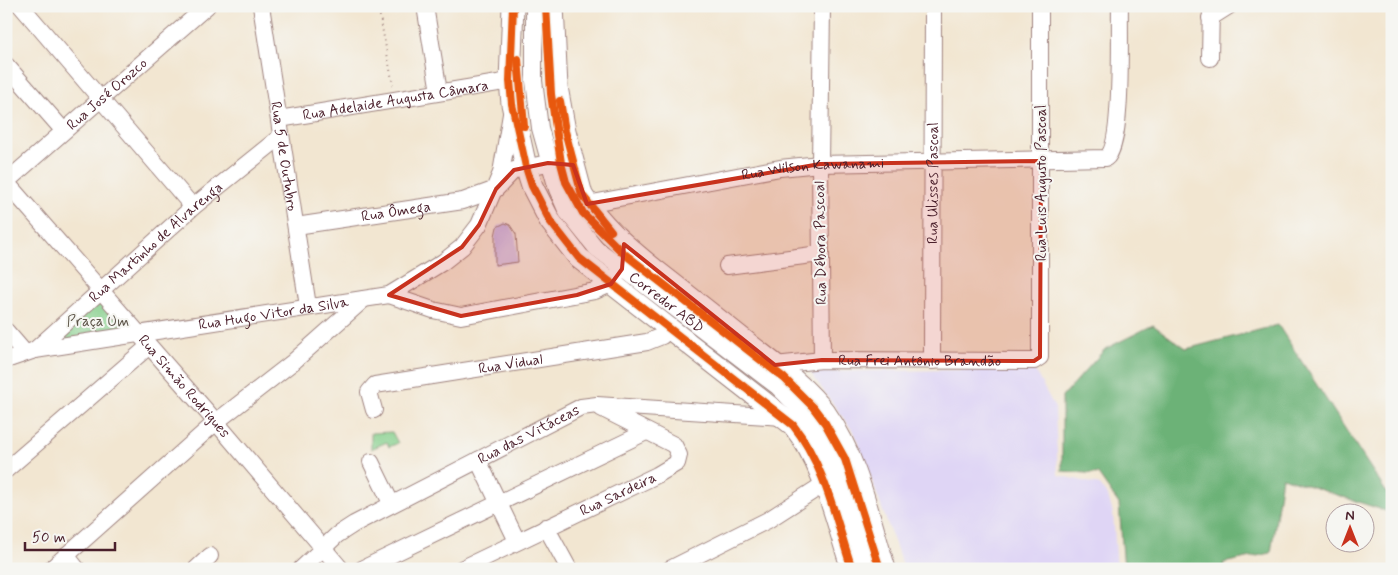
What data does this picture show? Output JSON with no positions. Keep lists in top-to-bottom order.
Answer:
{
  "streets": {
    "street": [
      "Rua José Orozco",
      "Rua Adelaide Augusta Câmara",
      "Rua 5 de Outubro",
      "Rua Wilson Kawanami",
      "Rua Ulisses Pascoal",
      "Rua Luis Augusto Pascoal",
      "Rua Ômega",
      "Rua Martinho de Alvarenga",
      "Rua Débora Pascoal",
      "Corredor ABD",
      "Rua Hugo Vitor da Silva",
      "Rua Frei Antônio Brandão",
      "Rua Vidual",
      "Rua Simão Rodrigues",
      "Rua das Vitáceas",
      "Rua Sardeira"
    ]
  },
  "crossings": [
    ["Rua José Orozco", "Rua Simão Rodrigues"],
    ["Rua Adelaide Augusta Câmara", "Rua 5 de Outubro"],
    ["Rua 5 de Outubro", "Rua Ômega"],
    ["Rua 5 de Outubro", "Rua Martinho de Alvarenga"],
    ["Rua 5 de Outubro", "Rua Hugo Vitor da Silva"],
    ["Rua Wilson Kawanami", "Rua Ulisses Pascoal"],
    ["Rua Wilson Kawanami", "Rua Luis Augusto Pascoal"],
    ["Rua Wilson Kawanami", "Rua Débora Pascoal"],
    ["Rua Ulisses Pascoal", "Rua Frei Antônio Brandão"],
    ["Rua Luis Augusto Pascoal", "Rua Frei Antônio Brandão"],
    ["Rua Ômega", "Rua Hugo Vitor da Silva"],
    ["Rua Martinho de Alvarenga", "Rua Hugo Vitor da Silva"],
    ["Rua Martinho de Alvarenga", "Rua Simão Rodrigues"],
    ["Rua Débora Pascoal", "Rua Frei Antônio Brandão"],
    ["Corredor ABD", "Rua Hugo Vitor da Silva"],
    ["Rua Hugo Vitor da Silva", "Rua Simão Rodrigues"],
    ["Rua Simão Rodrigues", "Rua das Vitáceas"],
    ["Rua das Vitáceas", "Rua Sardeira"]
  ],
  "parks": ["Praça Um"],
  "scale_bar": "50 m",
  "north": "top"
}
